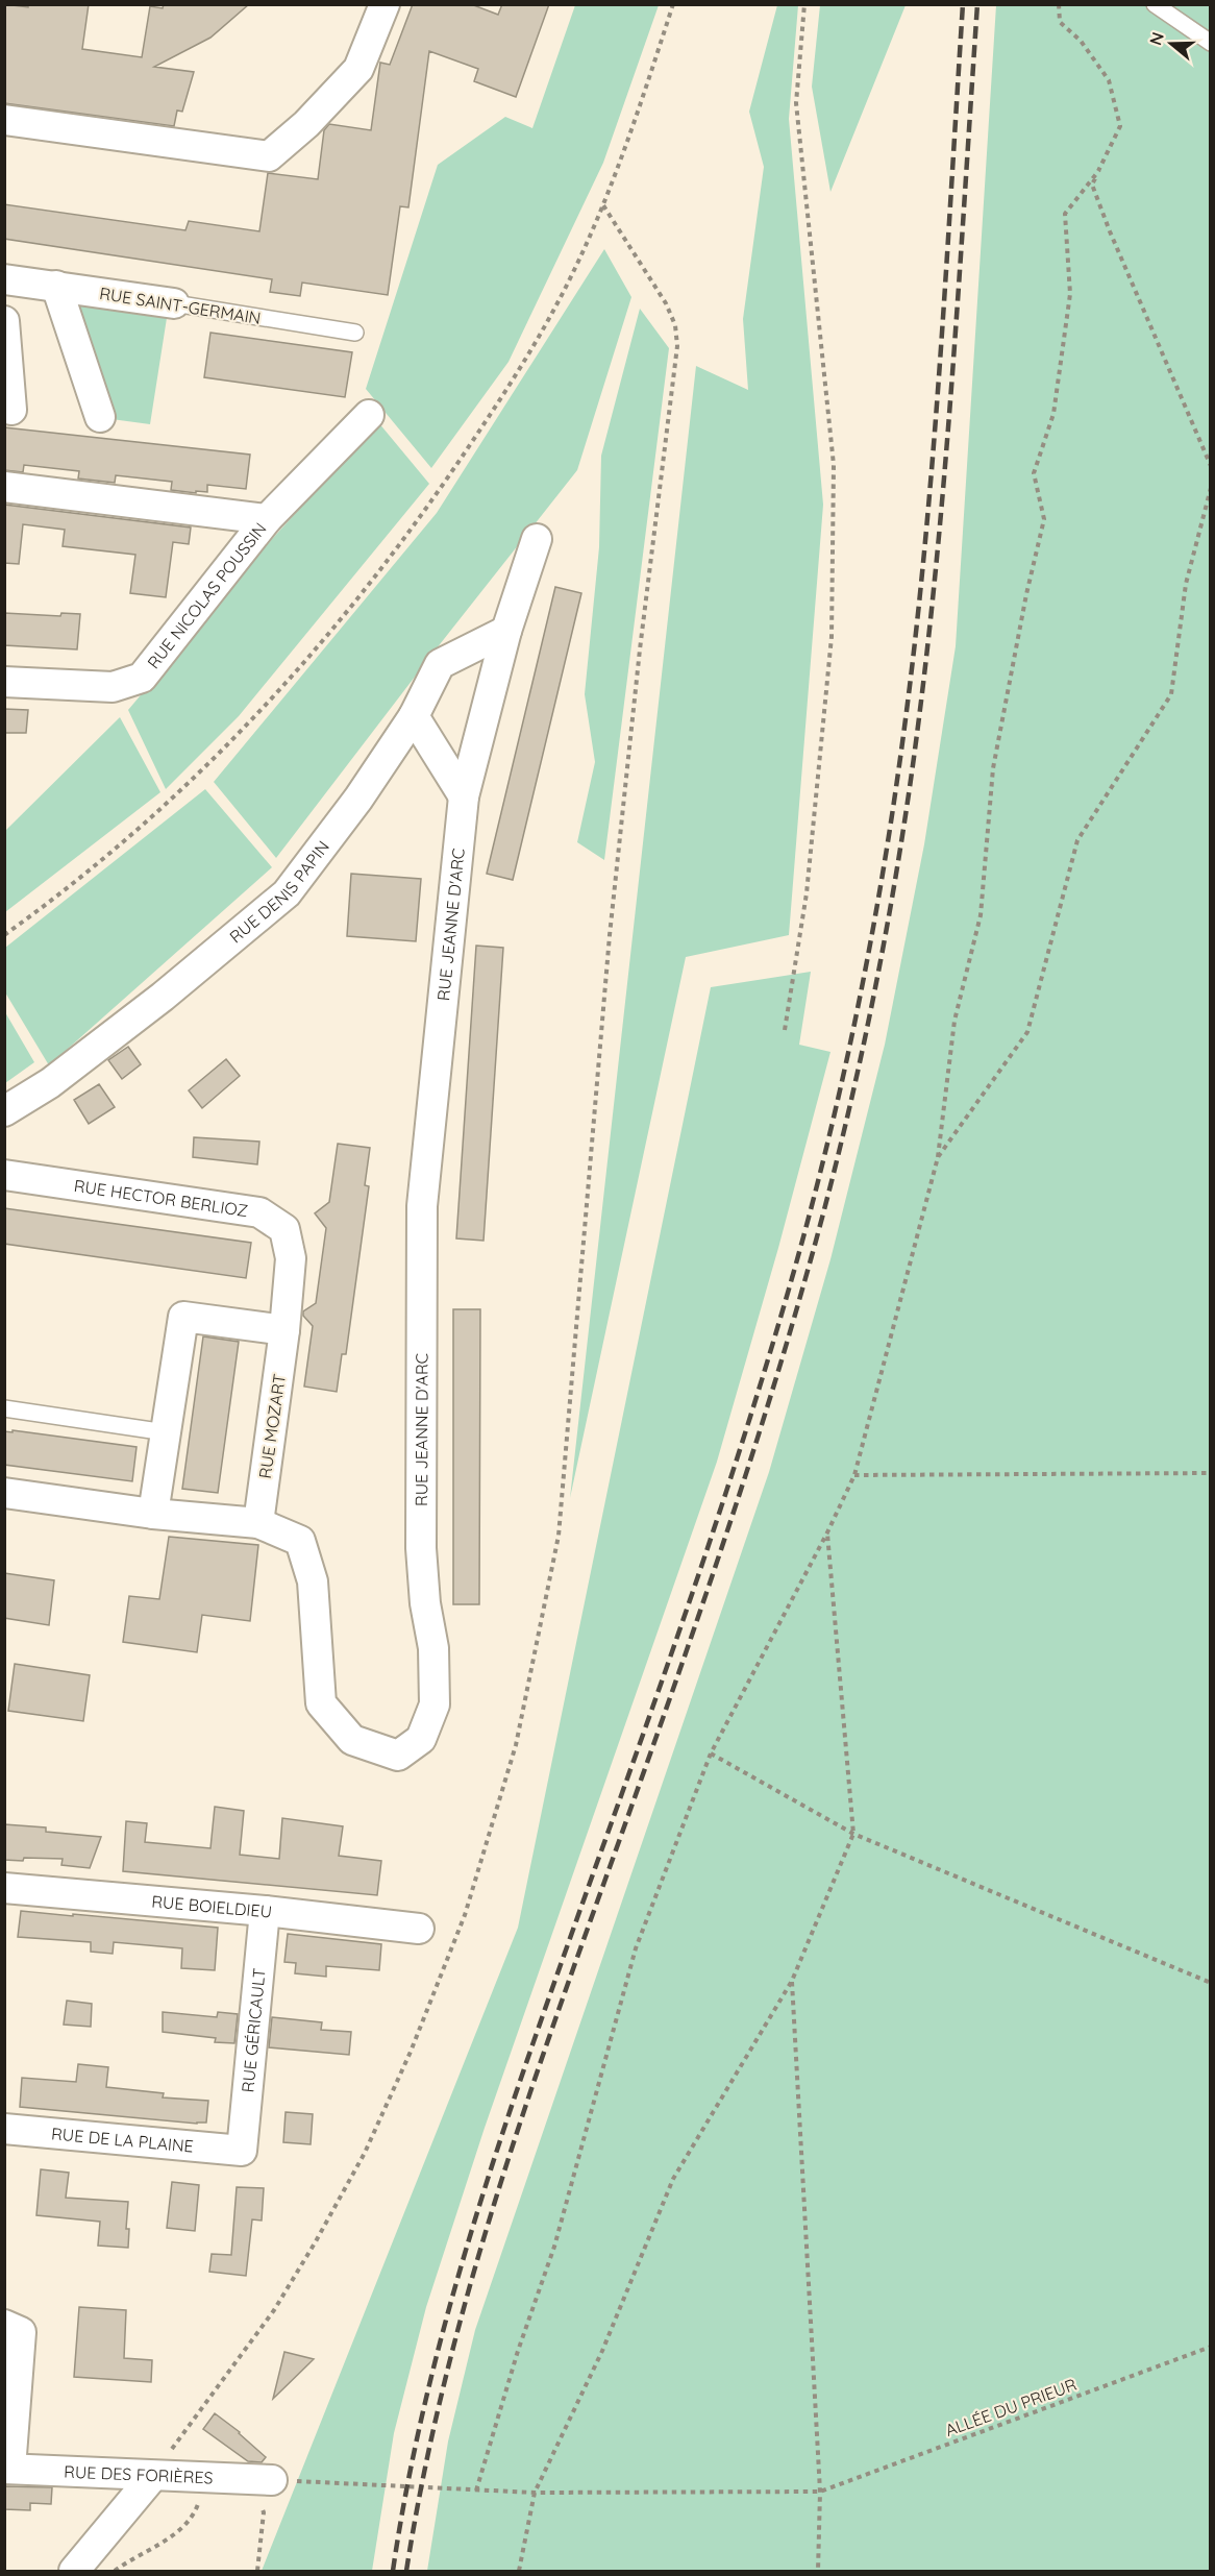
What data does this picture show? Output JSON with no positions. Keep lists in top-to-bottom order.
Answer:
{
  "streets": {
    "street": [
      "RUE SAINT-GERMAIN",
      "RUE NICOLAS POUSSIN",
      "RUE DENIS PAPIN",
      "RUE JEANNE D'ARC",
      "RUE HECTOR BERLIOZ",
      "RUE MOZART",
      "RUE BOIELDIEU",
      "RUE GÉRICAULT",
      "RUE DE LA PLAINE",
      "RUE DES FORIÈRES"
    ],
    "path": ["ALLÉE DU PRIEUR"]
  },
  "crossings": [
    ["RUE DENIS PAPIN", "RUE JEANNE D'ARC"],
    ["RUE JEANNE D'ARC", "RUE MOZART"],
    ["RUE HECTOR BERLIOZ", "RUE MOZART"],
    ["RUE BOIELDIEU", "RUE GÉRICAULT"],
    ["RUE GÉRICAULT", "RUE DE LA PLAINE"]
  ],
  "north": "left"
}
